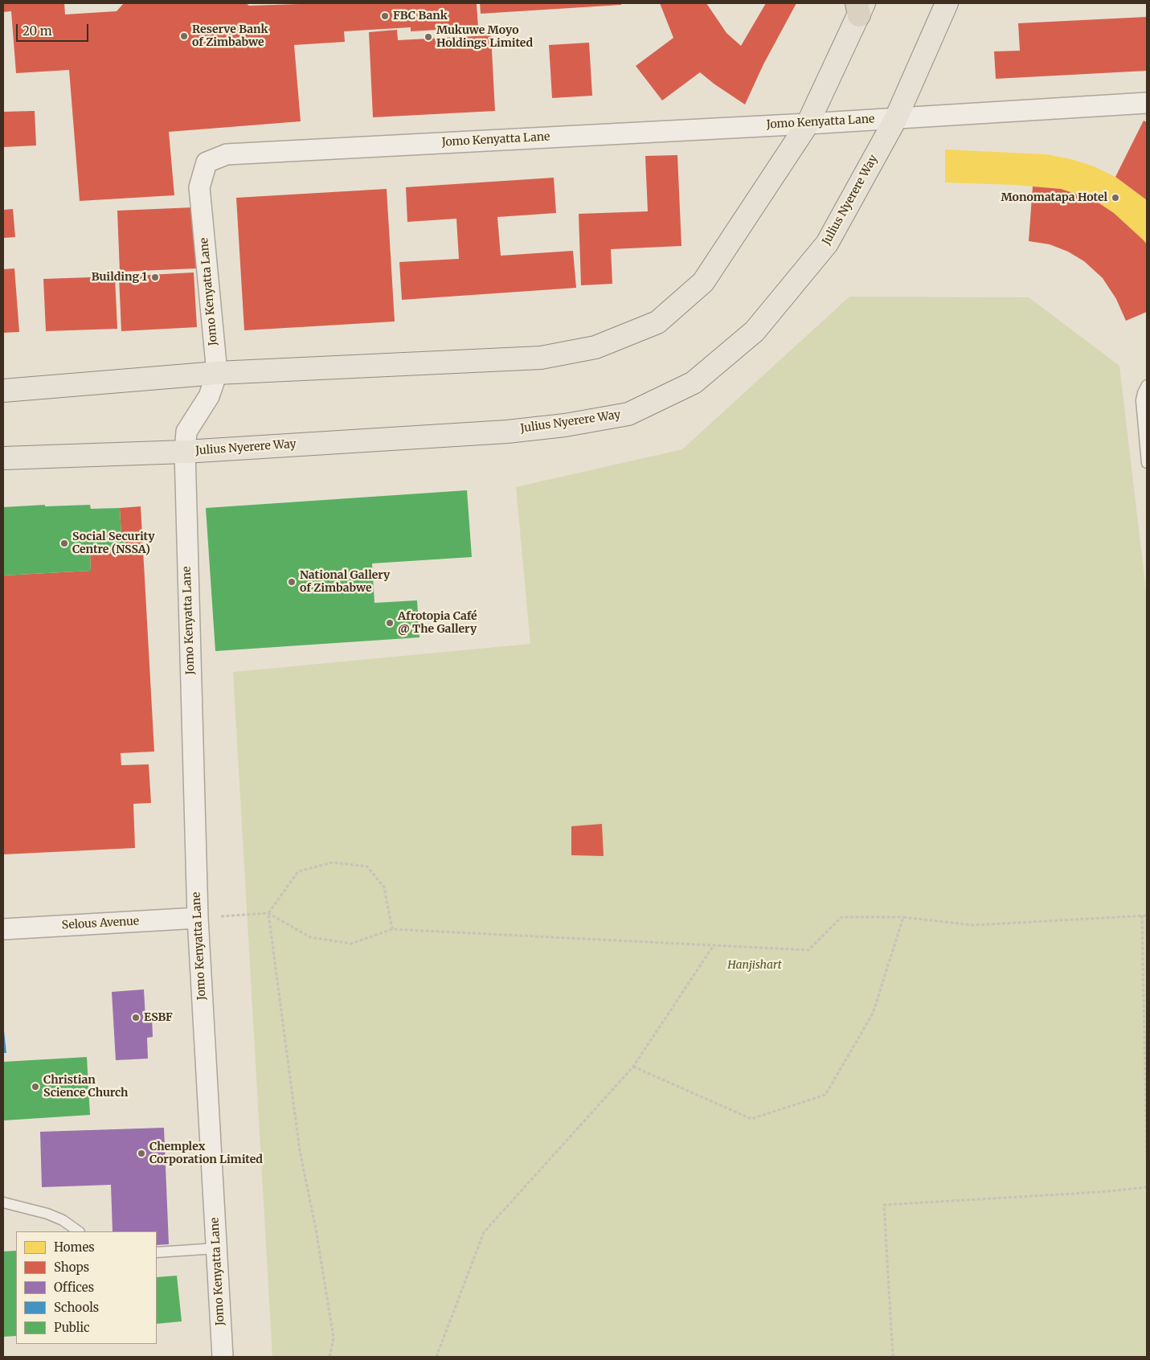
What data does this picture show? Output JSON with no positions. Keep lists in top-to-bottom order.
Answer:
{
  "streets": {
    "main road": ["Julius Nyerere Way"],
    "street": ["Jomo Kenyatta Lane", "Selous Avenue"]
  },
  "crossings": [
    ["Jomo Kenyatta Lane", "Julius Nyerere Way"],
    ["Jomo Kenyatta Lane", "Selous Avenue"]
  ],
  "parks": ["Hanjishart"],
  "places": [
    "FBC Bank",
    "Reserve Bank of Zimbabwe",
    "Mukuwe Moyo Holdings Limited",
    "Monomatapa Hotel",
    "Building 1",
    "Social Security Centre (NSSA)",
    "National Gallery of Zimbabwe",
    "Afrotopia Café @ The Gallery",
    "ESBF",
    "Christian Science Church",
    "Chemplex Corporation Limited"
  ],
  "legend": [
    "Homes",
    "Shops",
    "Offices",
    "Schools",
    "Public"
  ],
  "scale_bar": "20 m"
}
